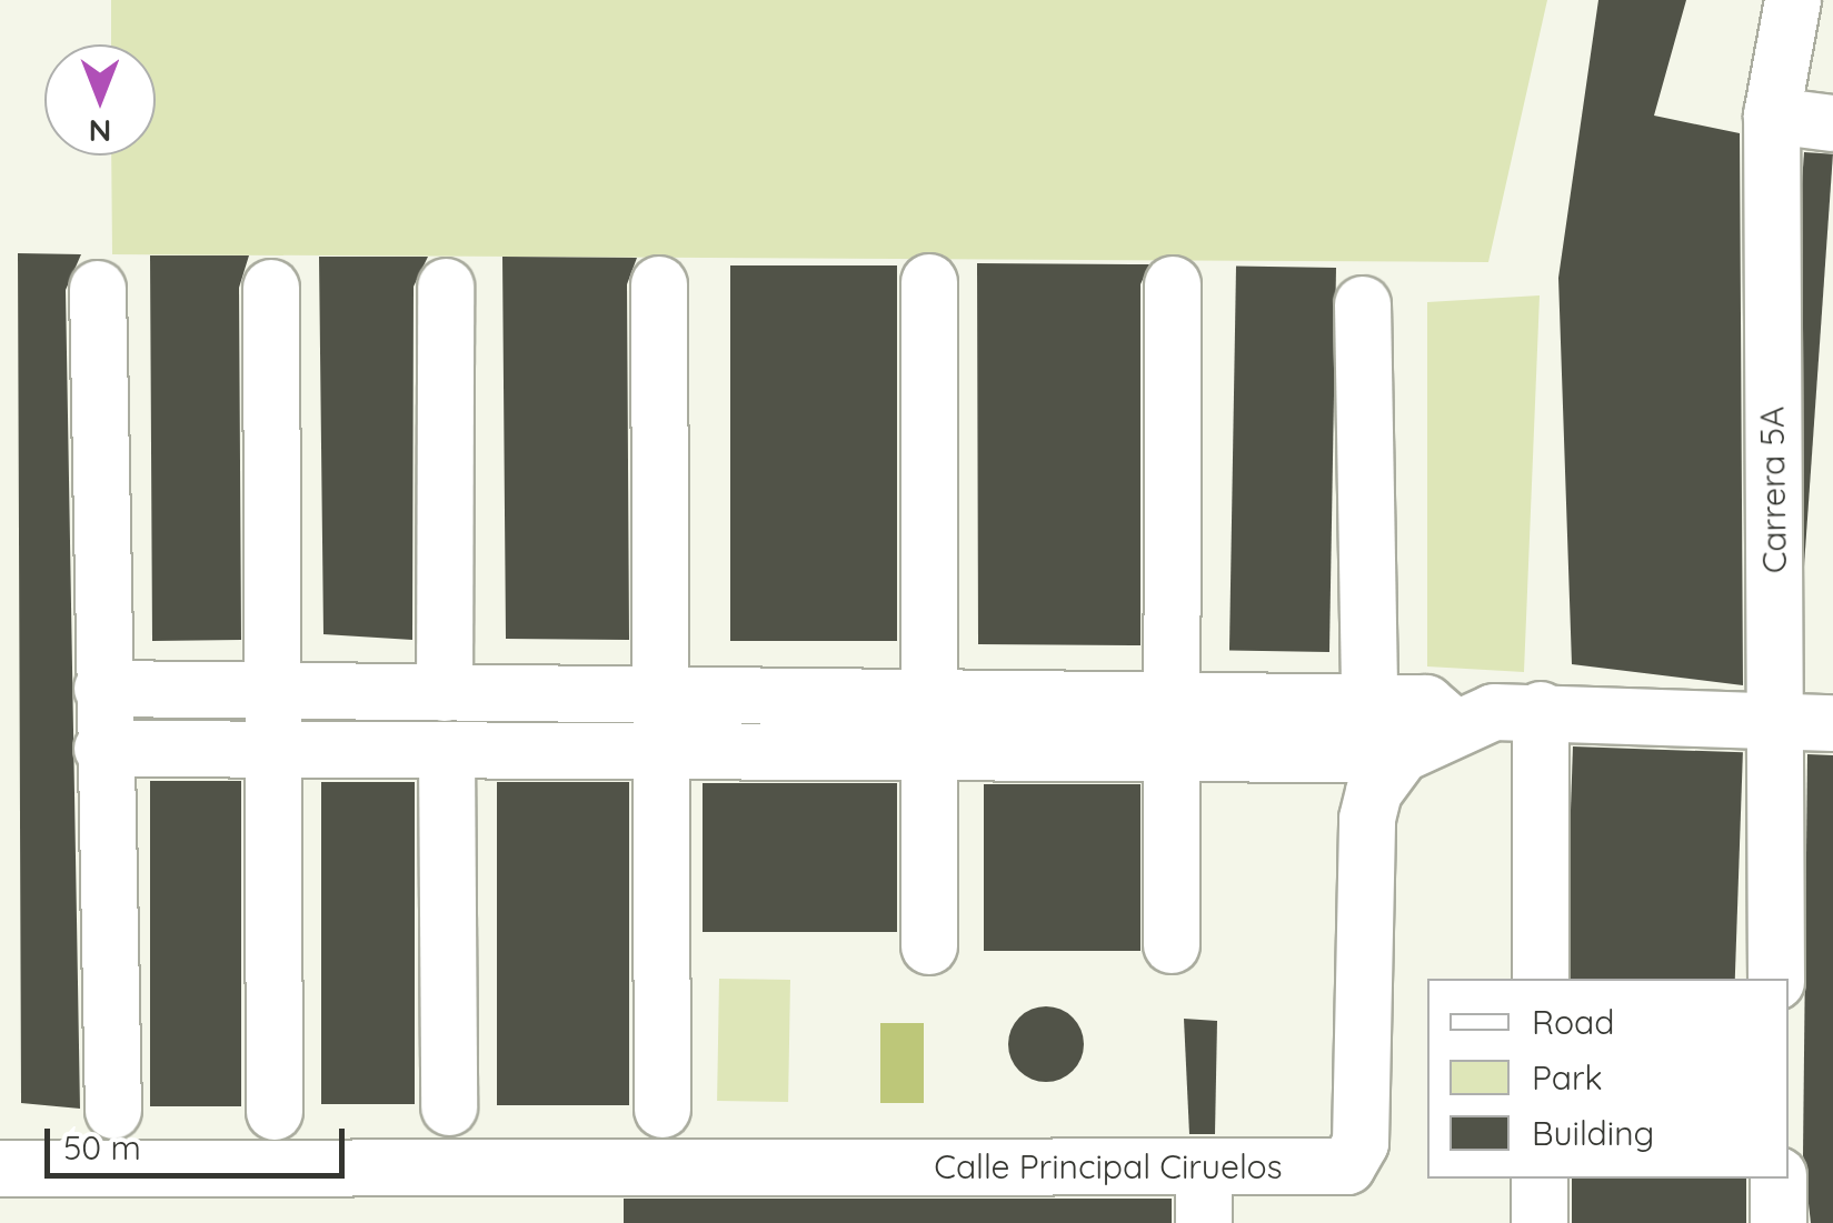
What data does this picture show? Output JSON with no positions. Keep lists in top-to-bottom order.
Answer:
{
  "streets": {
    "street": ["Carrera 5A", "Calle Principal Ciruelos"]
  },
  "legend": ["Road", "Park", "Building"],
  "scale_bar": "50 m",
  "north": "bottom"
}
